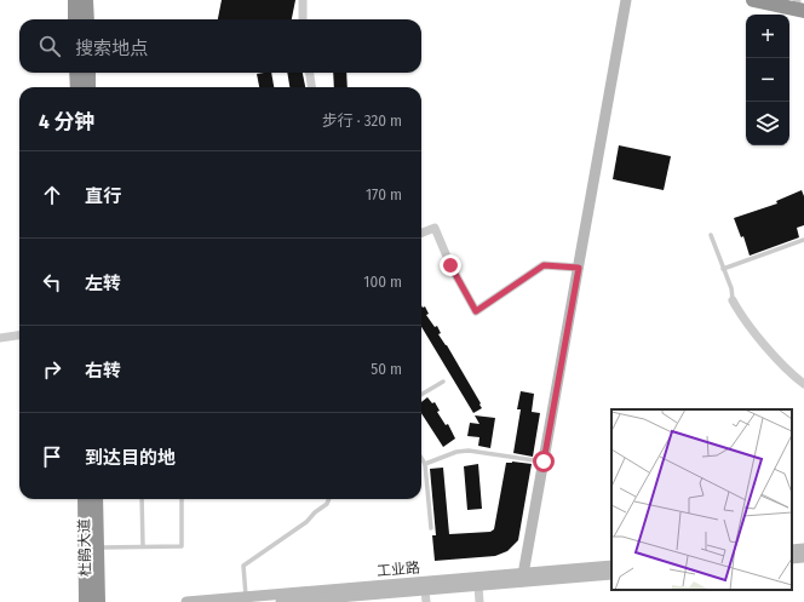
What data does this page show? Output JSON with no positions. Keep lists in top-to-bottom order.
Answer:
{
  "streets": {
    "highway": ["杜鹃大道"],
    "main road": ["工业路"]
  },
  "page": {
    "map_buttons": ["+", "−"],
    "search": "搜索地点",
    "heading": ["4 分钟", "步行 · 320 m"],
    "list": [
      ["直行", "170 m"],
      ["左转", "100 m"],
      ["右转", "50 m"],
      "到达目的地"
    ]
  }
}
